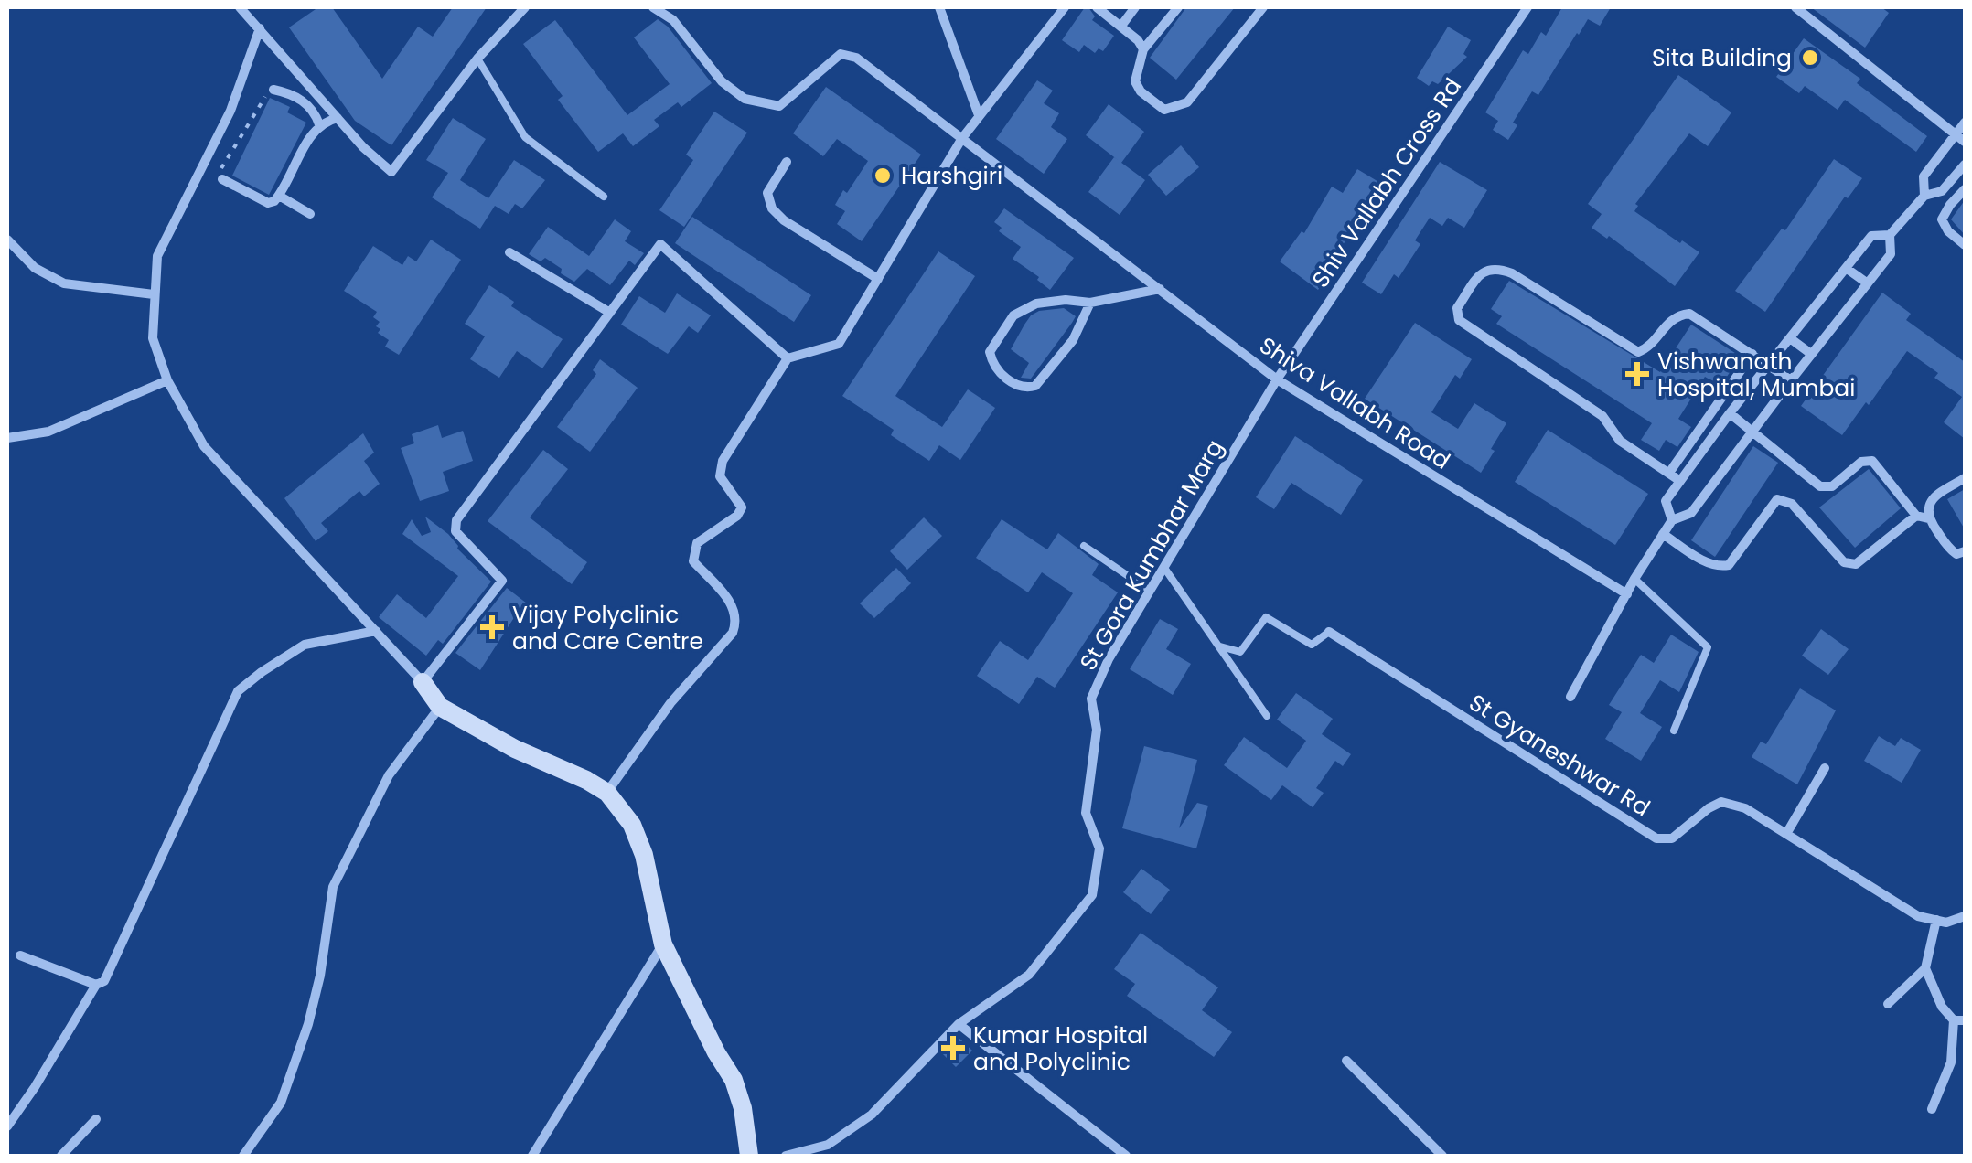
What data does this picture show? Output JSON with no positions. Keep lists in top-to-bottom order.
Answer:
{
  "streets": {
    "street": [
      "Shiv Vallabh Cross Rd",
      "Shiva Vallabh Road",
      "St Gora Kumbhar Marg",
      "St Gyaneshwar Rd"
    ]
  },
  "crossings": [
    ["Shiv Vallabh Cross Rd", "Shiva Vallabh Road"],
    ["Shiv Vallabh Cross Rd", "St Gora Kumbhar Marg"],
    ["Shiva Vallabh Road", "St Gora Kumbhar Marg"]
  ],
  "places": {
    "other": ["Sita Building", "Harshgiri"],
    "health": ["Vishwanath Hospital, Mumbai", "Vijay Polyclinic and Care Centre", "Kumar Hospital and Polyclinic"]
  }
}
